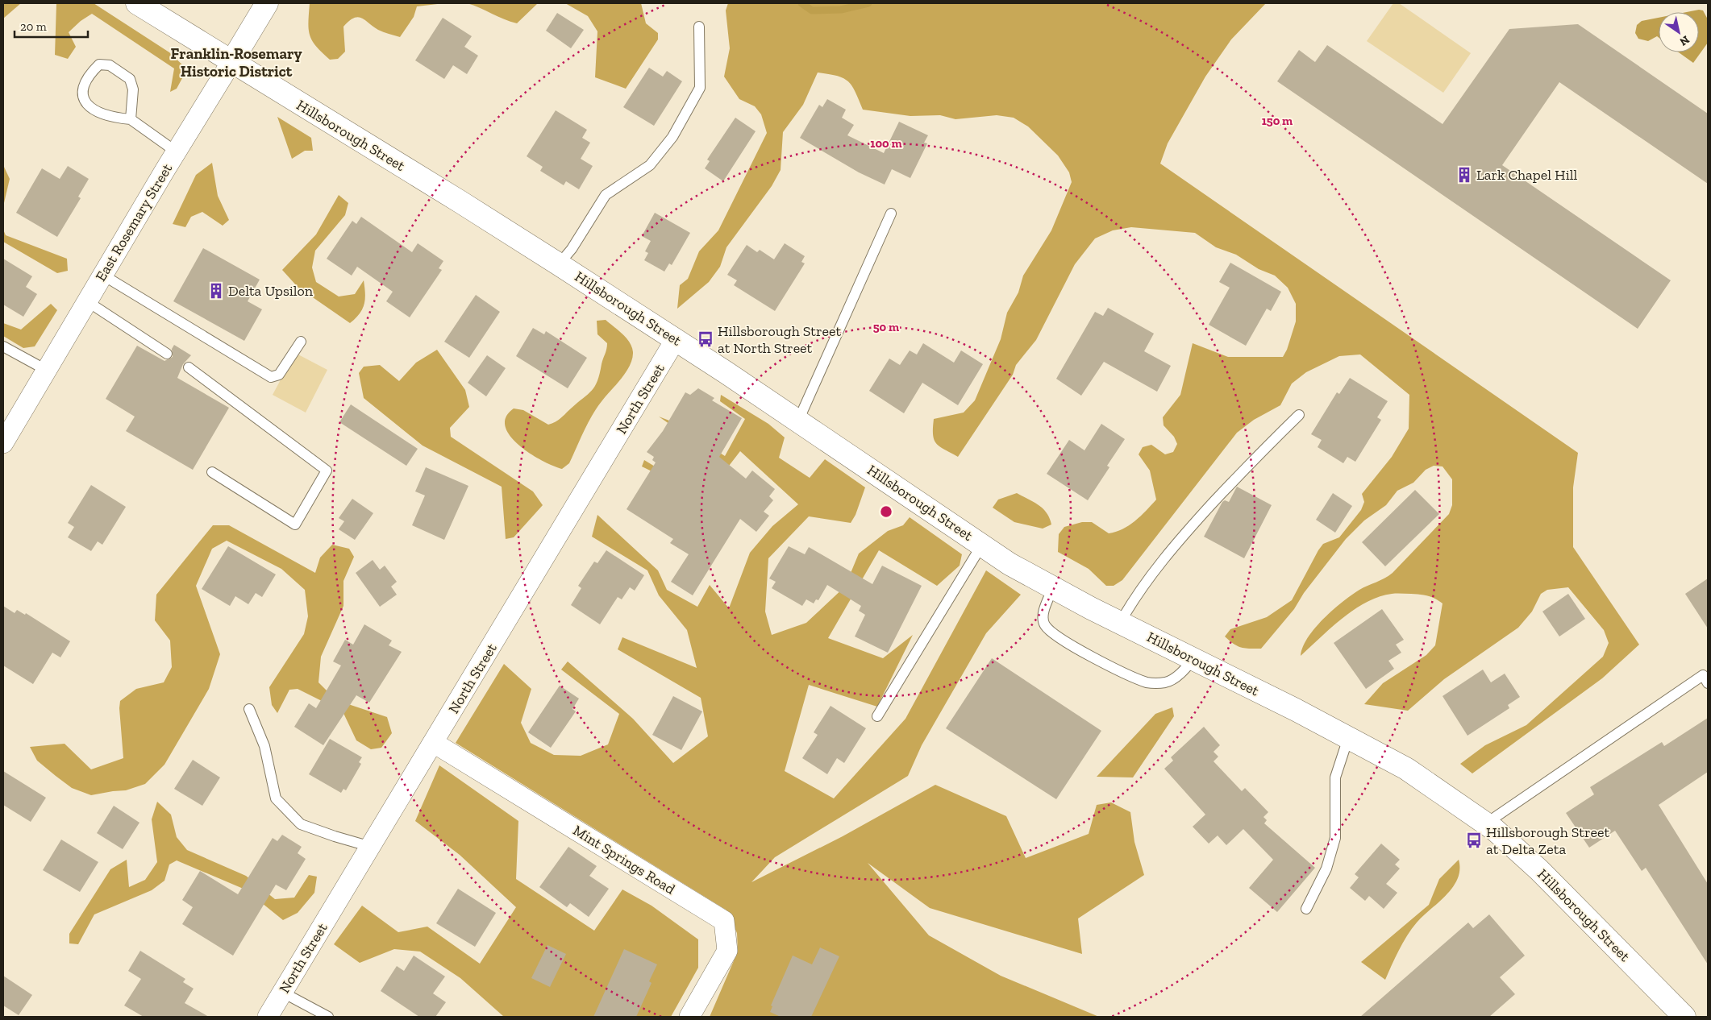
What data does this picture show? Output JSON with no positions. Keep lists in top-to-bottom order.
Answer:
{
  "streets": {
    "street": [
      "Hillsborough Street",
      "East Rosemary Street",
      "North Street",
      "Mint Springs Road"
    ]
  },
  "crossings": [
    ["Hillsborough Street", "East Rosemary Street"],
    ["Hillsborough Street", "North Street"],
    ["North Street", "Mint Springs Road"]
  ],
  "districts": ["Franklin-Rosemary Historic District"],
  "places": {
    "building": ["Lark Chapel Hill", "Delta Upsilon"],
    "bus stop": ["Hillsborough Street at North Street", "Hillsborough Street at Delta Zeta"]
  },
  "scale_bar": "20 m",
  "north": "bottom right",
  "rings": ["150 m", "100 m", "50 m"]
}
